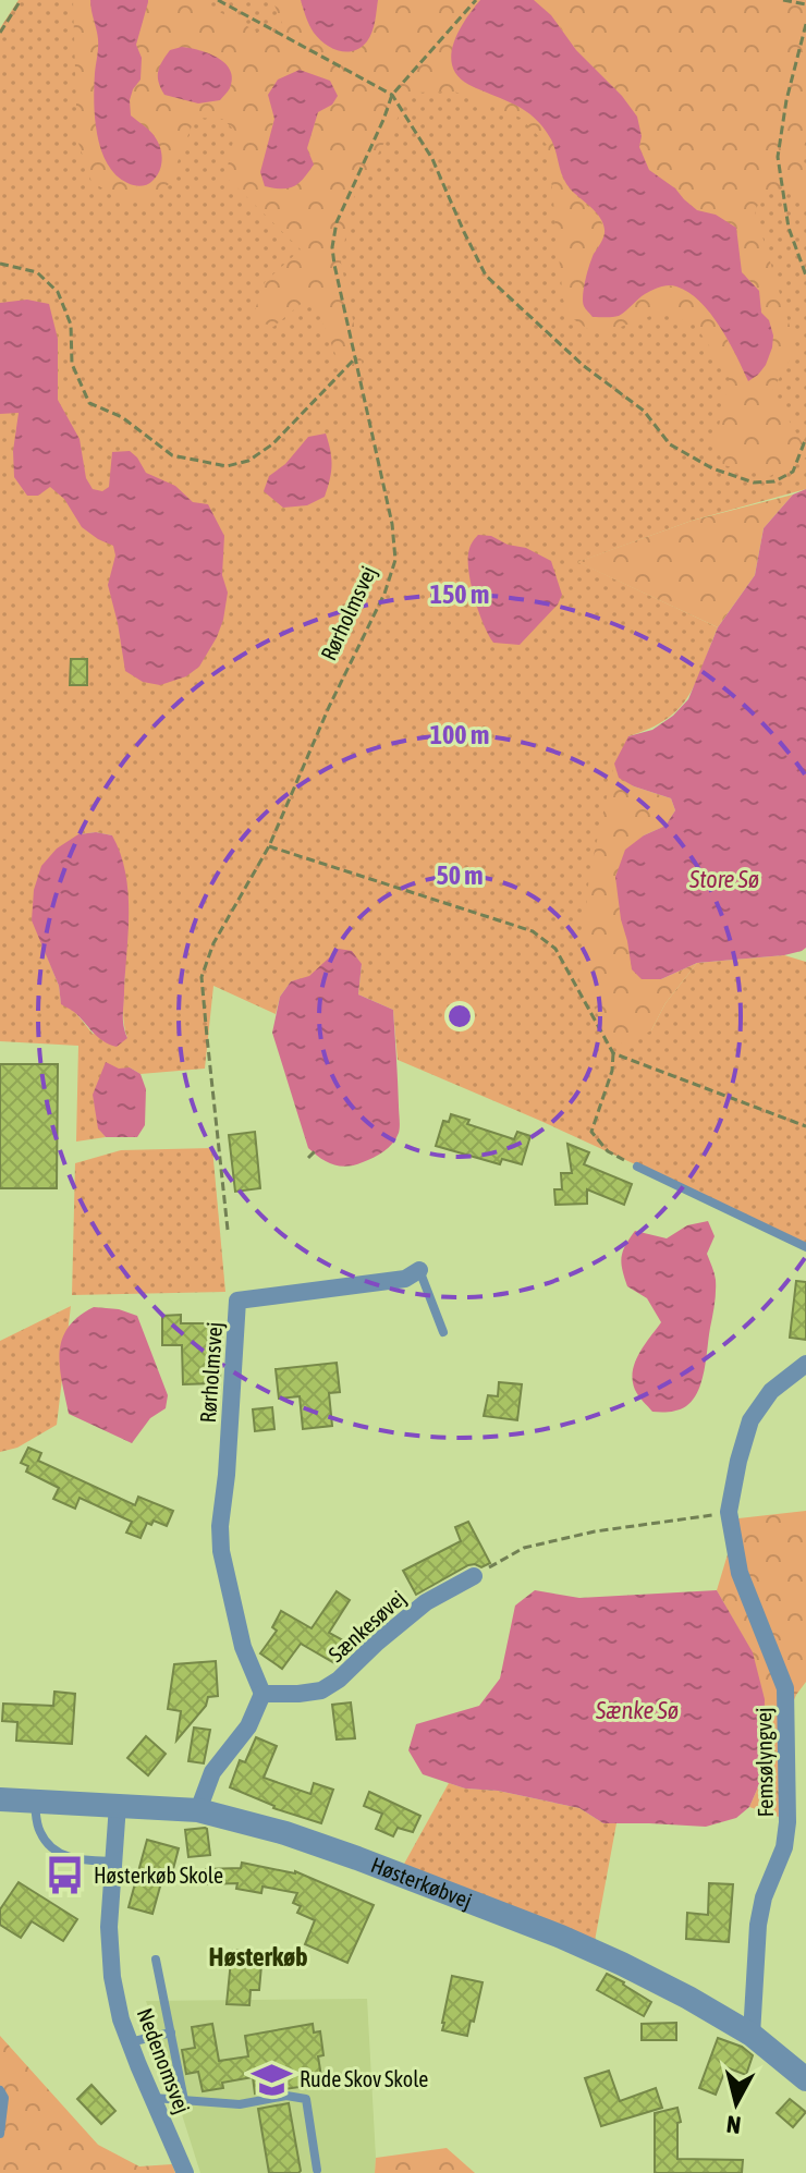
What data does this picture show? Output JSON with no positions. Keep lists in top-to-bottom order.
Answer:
{
  "streets": {
    "street": [
      "Rørholmsvej",
      "Sænkesøvej",
      "Femsølyngvej",
      "Høsterkøbvej",
      "Nedenomsvej"
    ]
  },
  "crossings": [
    ["Rørholmsvej", "Sænkesøvej"],
    ["Femsølyngvej", "Høsterkøbvej"],
    ["Høsterkøbvej", "Nedenomsvej"]
  ],
  "districts": ["Høsterkøb"],
  "water": ["Store Sø", "Sænke Sø"],
  "places": {
    "bus stop": ["Høsterkøb Skole"],
    "school or university": ["Rude Skov Skole"]
  },
  "north": "bottom",
  "rings": ["150 m", "100 m", "50 m"]
}
